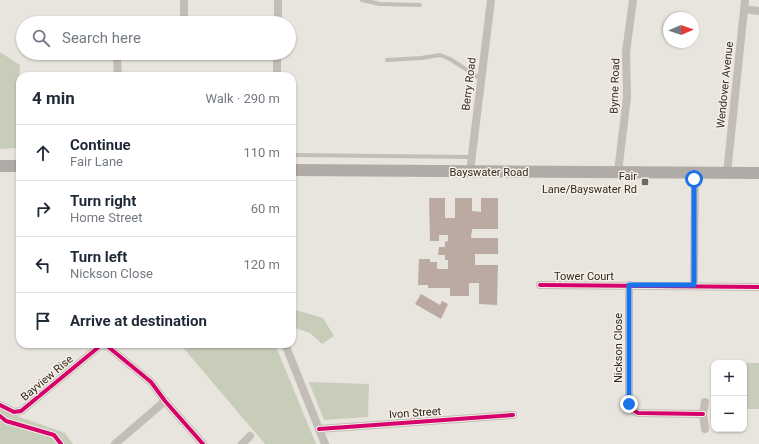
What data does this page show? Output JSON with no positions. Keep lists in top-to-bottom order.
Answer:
{
  "streets": {
    "main road": ["Bayswater Road"],
    "street": [
      "Berry Road",
      "Wendover Avenue",
      "Byrne Road",
      "Tower Court",
      "Nickson Close",
      "Bayview Rise",
      "Ivon Street"
    ]
  },
  "crossings": [
    ["Berry Road", "Bayswater Road"],
    ["Wendover Avenue", "Bayswater Road"],
    ["Byrne Road", "Bayswater Road"],
    ["Tower Court", "Nickson Close"]
  ],
  "places": {
    "transit": ["Fair Lane/Bayswater Rd"]
  },
  "north": "right",
  "page": {
    "search": "Search here",
    "heading": ["4 min", "Walk · 290 m"],
    "list": [
      ["Continue", "Fair Lane", "110 m"],
      ["Turn right", "Home Street", "60 m"],
      ["Turn left", "Nickson Close", "120 m"],
      "Arrive at destination"
    ],
    "map_buttons": ["+", "−"]
  }
}
